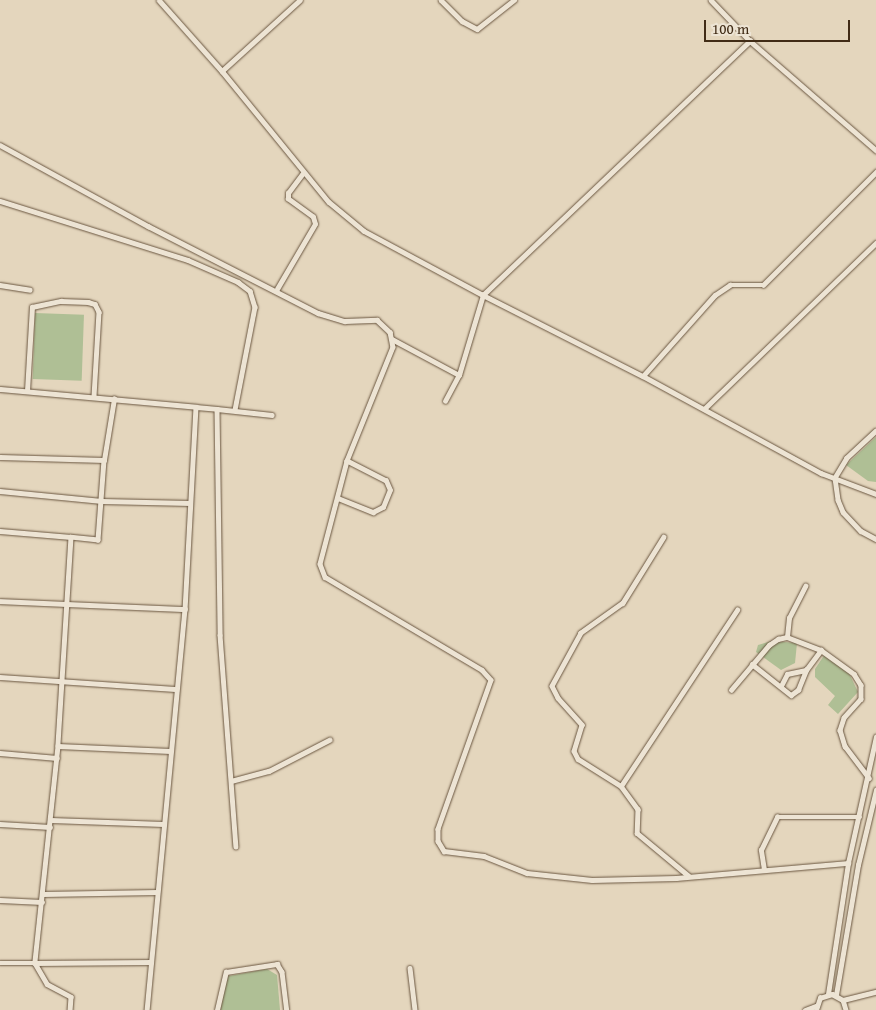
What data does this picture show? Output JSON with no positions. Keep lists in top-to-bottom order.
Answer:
{
  "scale_bar": "100 m"
}
